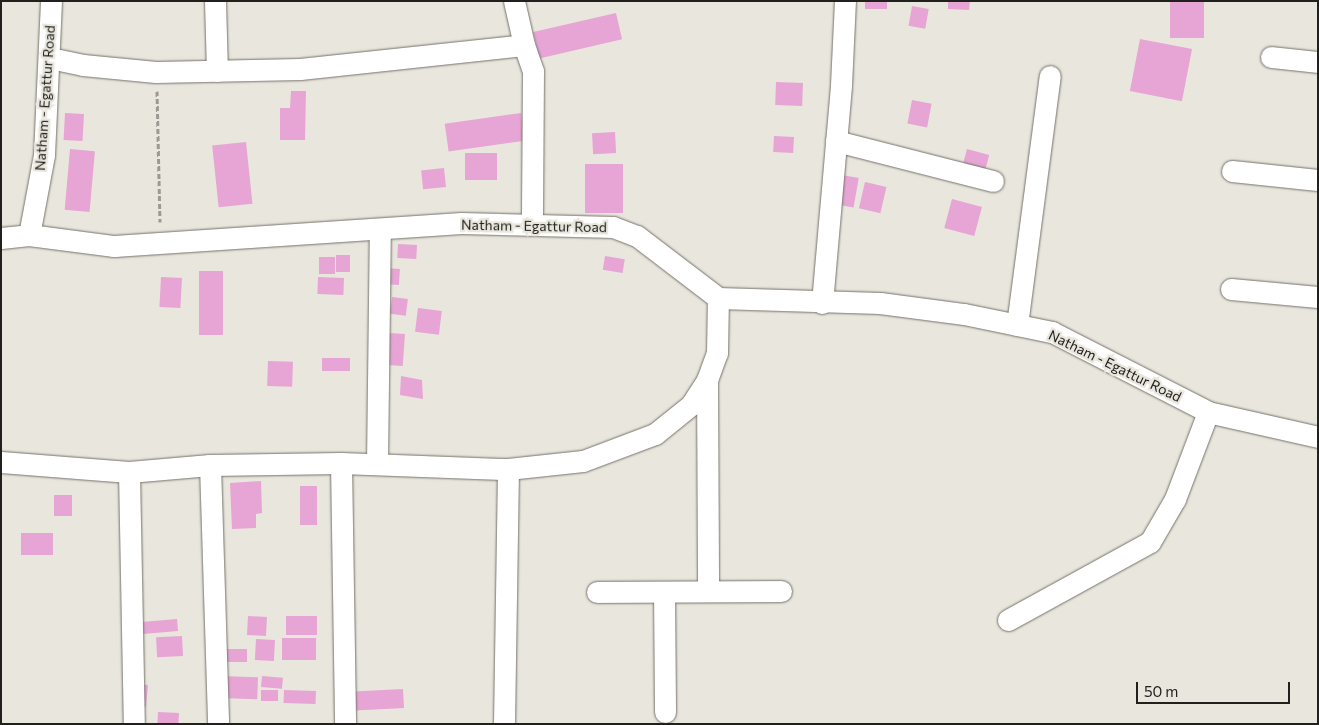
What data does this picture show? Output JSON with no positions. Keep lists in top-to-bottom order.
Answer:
{
  "streets": {
    "street": ["Natham - Egattur Road"]
  },
  "scale_bar": "50 m"
}
